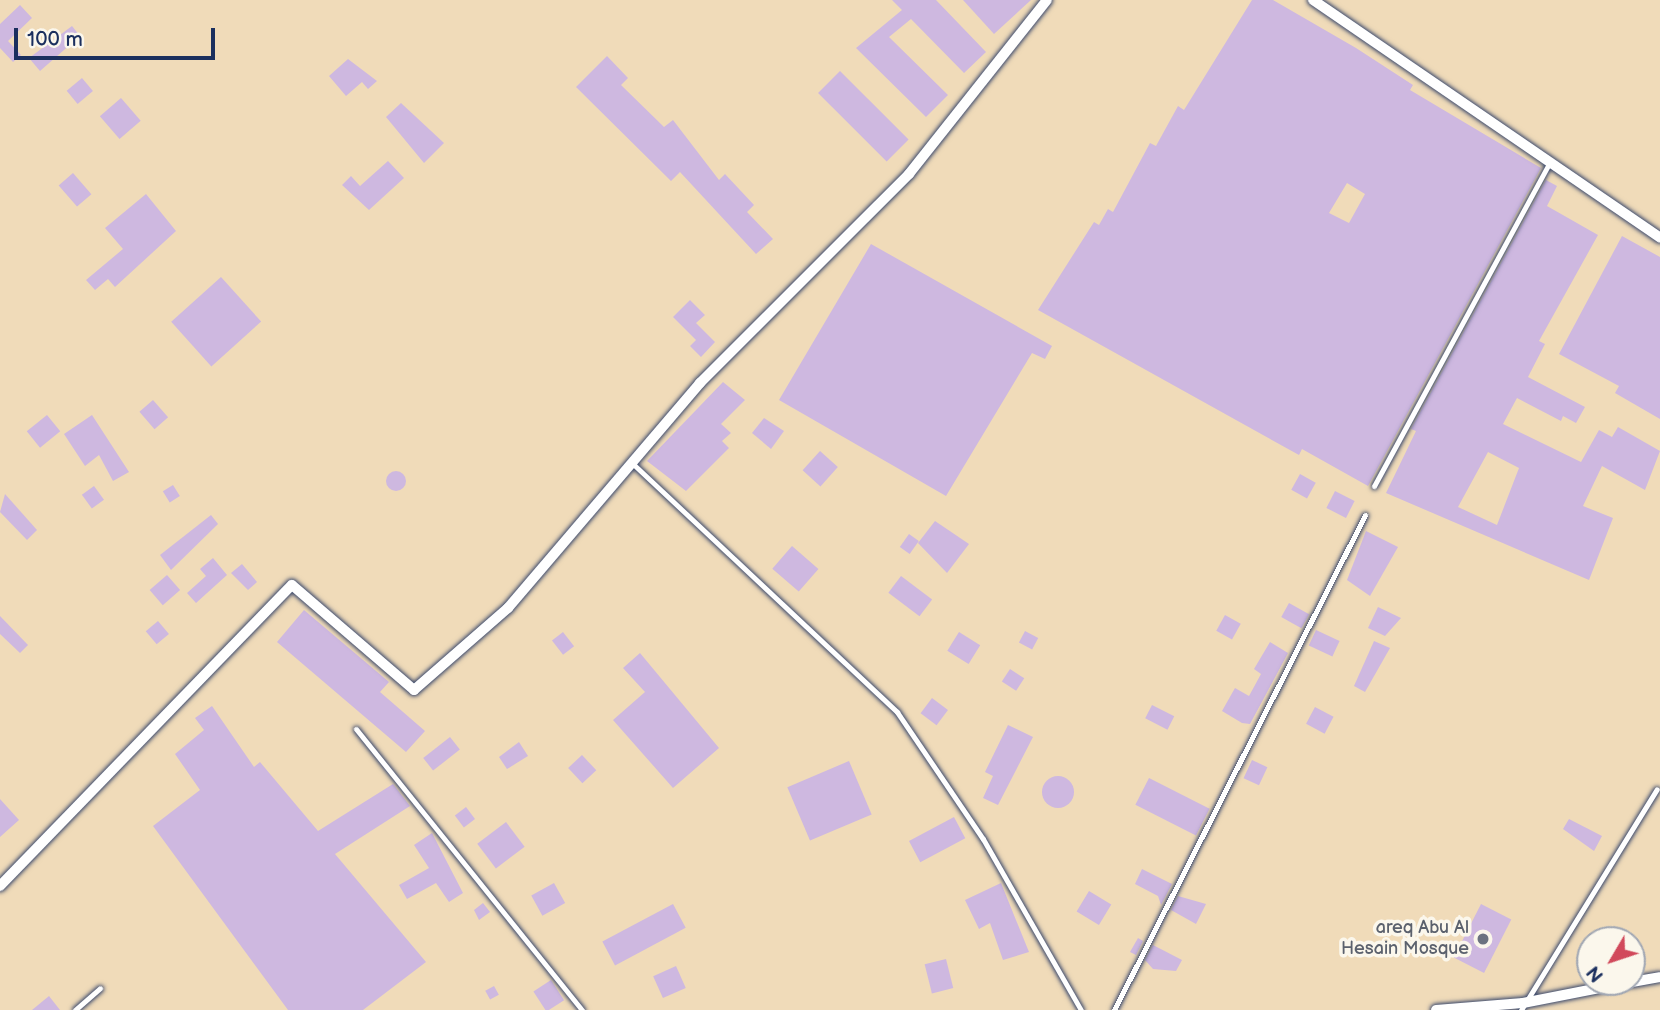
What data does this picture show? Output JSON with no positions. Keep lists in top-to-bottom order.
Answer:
{
  "places": ["areq Abu Al Hesain Mosque"],
  "scale_bar": "100 m",
  "north": "bottom left"
}
